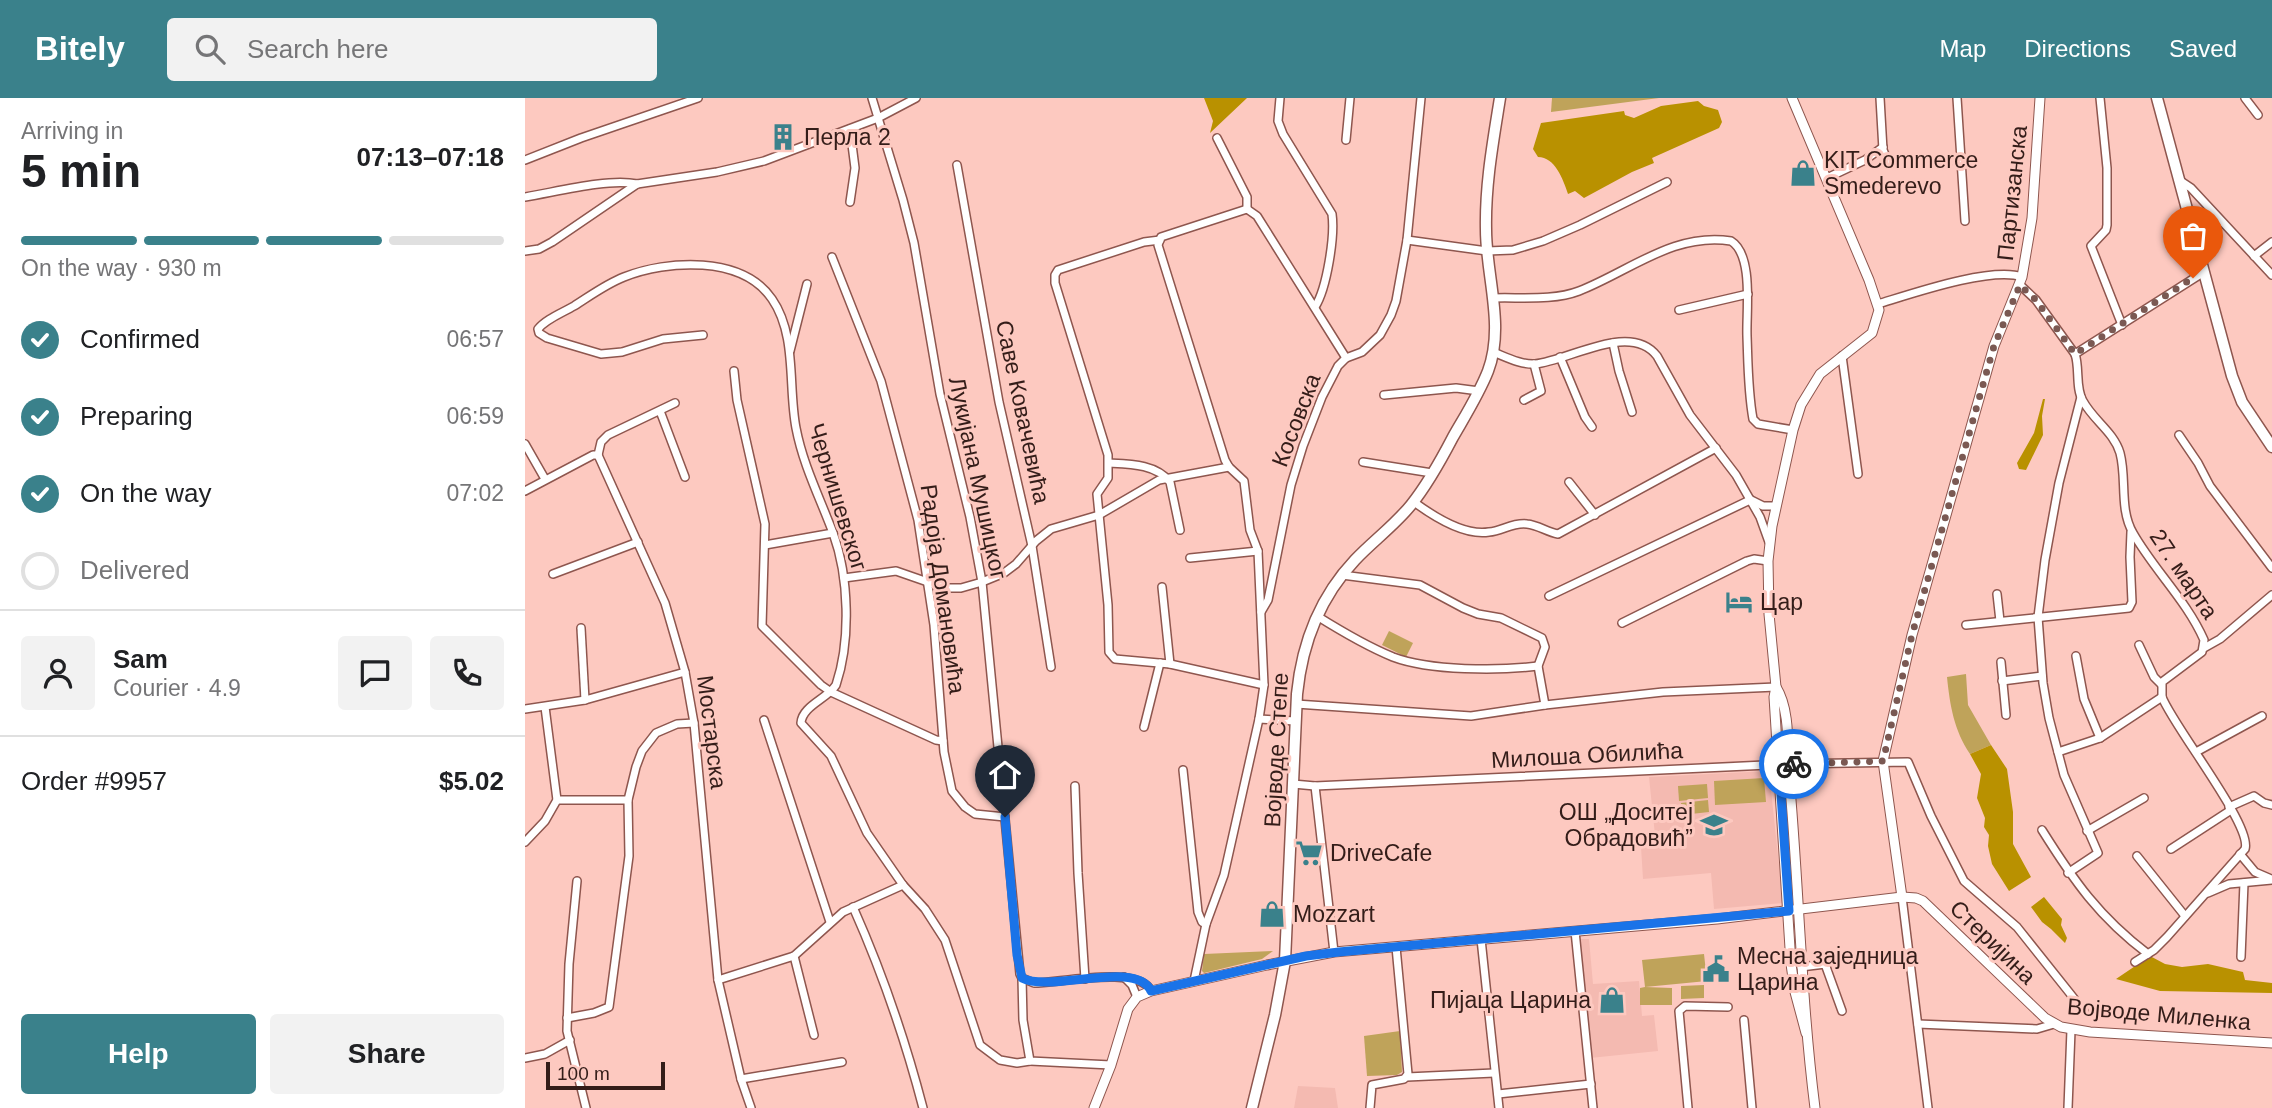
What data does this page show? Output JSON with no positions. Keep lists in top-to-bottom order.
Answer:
{
  "streets": {
    "main road": ["Војводе Степе"],
    "street": [
      "Партизанска",
      "Саве Ковачевића",
      "Косовска",
      "Лукијана Мушицког",
      "Чернишевског",
      "27. марта",
      "Радоја Домановића",
      "Мостарска",
      "Милоша Обилића",
      "Стеријина",
      "Војводе Миленка"
    ]
  },
  "crossings": [
    ["Партизанска", "Милоша Обилића"],
    ["Партизанска", "Стеријина"],
    ["Партизанска", "Војводе Миленка"],
    ["Лукијана Мушицког", "Радоја Домановића"],
    ["Војводе Степе", "Милоша Обилића"],
    ["Стеријина", "Војводе Миленка"]
  ],
  "places": {
    "building": ["Перла 2"],
    "shop": ["KIT Commerce Smederevo", "Mozzart", "Пијаца Царина"],
    "hotel": ["Цар"],
    "school or university": ["ОШ „Доситеј Обрадовић”"],
    "supermarket": ["DriveCafe"],
    "public building": ["Месна заједница Царина"]
  },
  "scale_bar": "100 m",
  "page": {
    "header": "Bitely",
    "search": "Search here",
    "nav": ["Map", "Directions", "Saved"],
    "heading": ["5 min", "Arriving in", "07:13–07:18"],
    "panel": [
      "Sam",
      "Courier · 4.9",
      "Order #9957",
      "$5.02"
    ],
    "bar": "On the way · 930 m",
    "list": [
      ["Confirmed", "06:57"],
      ["Preparing", "06:59"],
      ["On the way", "07:02"],
      "Delivered"
    ],
    "buttons": ["Help", "Share"],
    "scale": "100 m"
  }
}
